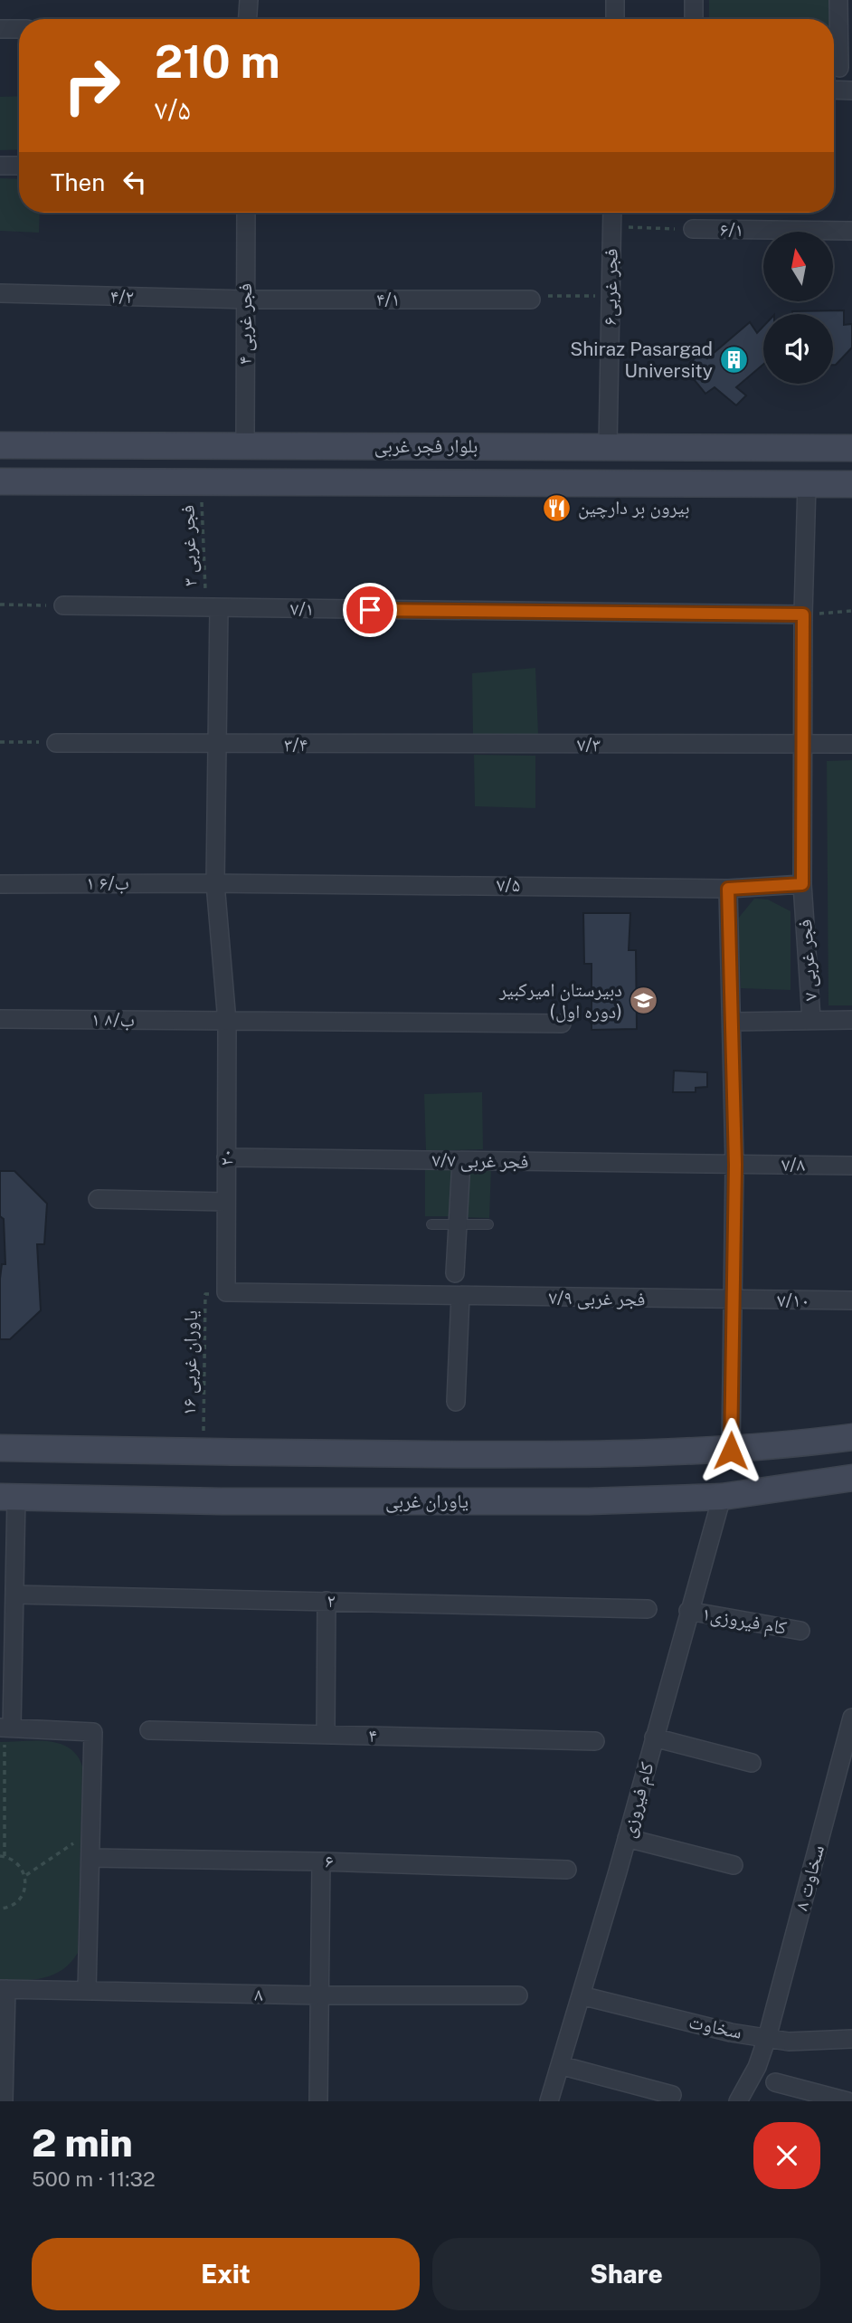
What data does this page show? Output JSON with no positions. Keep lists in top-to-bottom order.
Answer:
{
  "streets": {
    "main road": ["بلوار فجر غربی", "یاوران غربی"],
    "street": [
      "۶/۱",
      "فجر غربی۶",
      "۴/۲",
      "۴/۱",
      "۴ فجر غربی",
      "۷/۱",
      "۳/۴",
      "۷/۳",
      "۱ ب/۶",
      "۷/۵",
      "۷ فجر غربی",
      "۱ ب/۸",
      "۲۰",
      "۷/۷ فجر غربی",
      "۷/۸",
      "۷/۹ فجر غربی",
      "۷/۱۰",
      "۲",
      "کام فیروزی۱",
      "۴",
      "کام فیروزی",
      "۶",
      "سخاوت ۸",
      "۸",
      "سخاوت"
    ],
    "path": ["۳ فجر غربی", "۱۶ یاوران غربی"]
  },
  "crossings": [
    ["۶/۱", "فجر غربی۶"],
    ["فجر غربی۶", "بلوار فجر غربی"],
    ["۴/۲", "۴/۱"],
    ["۴/۲", "۴ فجر غربی"],
    ["۴/۱", "۴ فجر غربی"],
    ["۴ فجر غربی", "بلوار فجر غربی"],
    ["بلوار فجر غربی", "۳ فجر غربی"],
    ["بلوار فجر غربی", "۷ فجر غربی"],
    ["۳ فجر غربی", "۷/۱"],
    ["۳ فجر غربی", "۲۰"],
    ["۷/۱", "۷ فجر غربی"],
    ["۷/۱", "۲۰"],
    ["۳/۴", "۷/۳"],
    ["۳/۴", "۲۰"],
    ["۷/۳", "۷ فجر غربی"],
    ["۱ ب/۶", "۷/۵"],
    ["۱ ب/۶", "۲۰"],
    ["۷/۵", "۷ فجر غربی"],
    ["۷/۵", "۲۰"],
    ["۱ ب/۸", "۲۰"],
    ["۲۰", "۷/۷ فجر غربی"],
    ["۲۰", "۷/۹ فجر غربی"],
    ["۲۰", "۱۶ یاوران غربی"],
    ["۷/۷ فجر غربی", "۷/۸"],
    ["۷/۹ فجر غربی", "۷/۱۰"],
    ["۷/۹ فجر غربی", "۱۶ یاوران غربی"],
    ["یاوران غربی", "کام فیروزی"],
    ["کام فیروزی۱", "کام فیروزی"],
    ["کام فیروزی", "سخاوت"],
    ["سخاوت ۸", "سخاوت"]
  ],
  "places": {
    "building": ["Shiraz Pasargad University"],
    "restaurant": ["بیرون بر دارچین"],
    "school or university": ["دبیرستان امیرکبیر (دوره اول)"]
  },
  "north": "top",
  "page": {
    "turn": ["210 m", "۷/۵"],
    "then": "Then",
    "heading": ["2 min", "500 m · 11:32"],
    "buttons": ["Exit", "Share"]
  }
}
